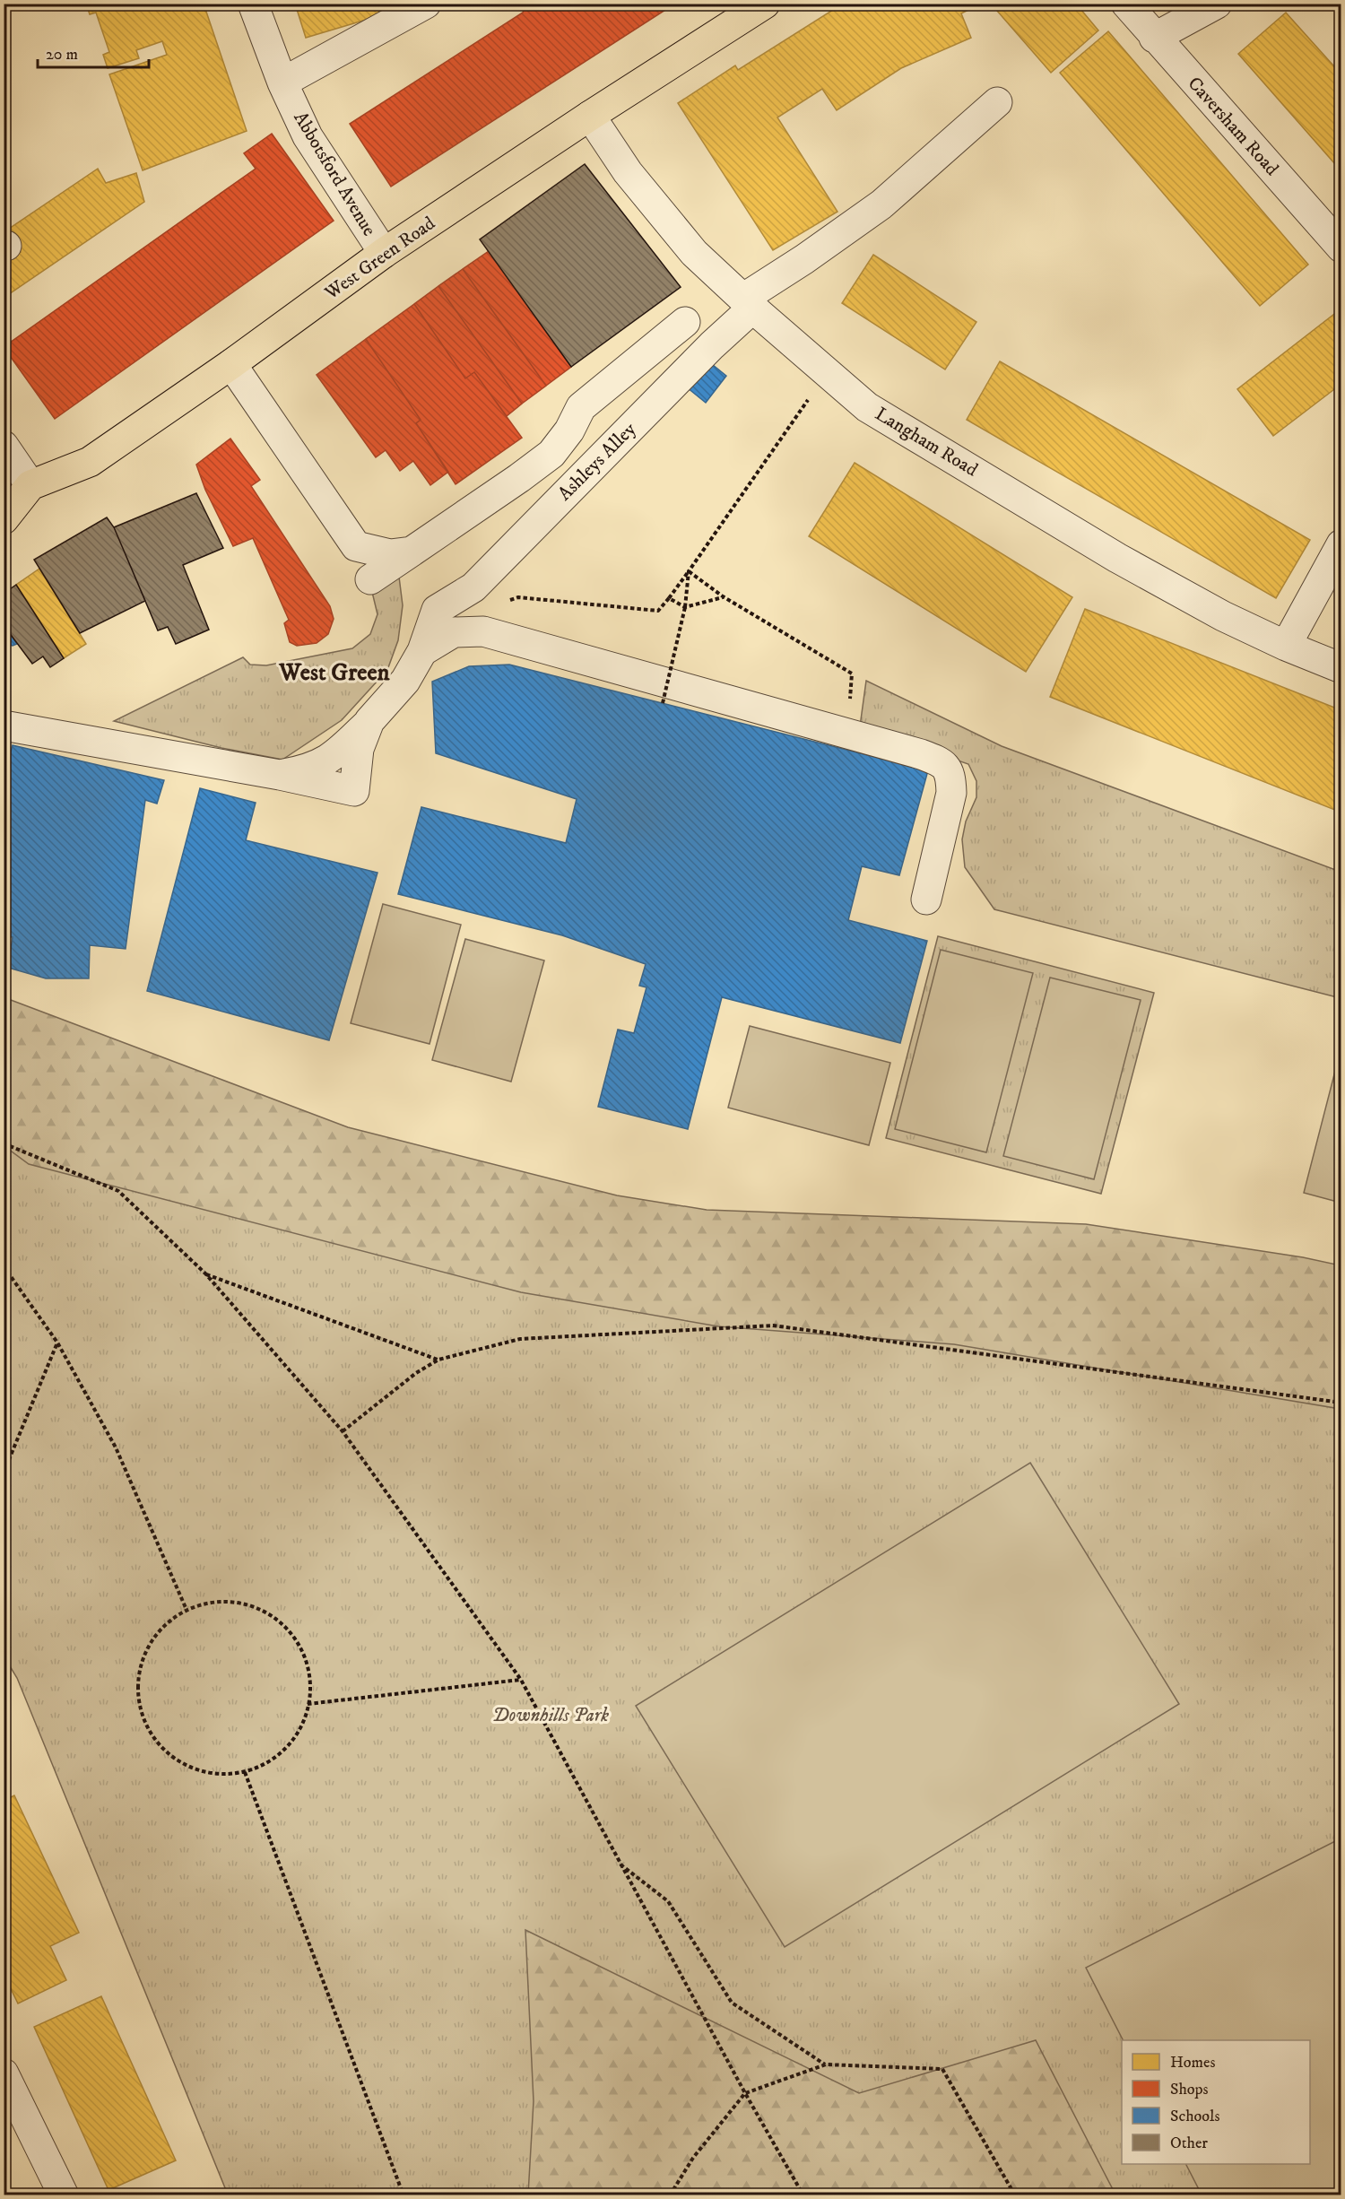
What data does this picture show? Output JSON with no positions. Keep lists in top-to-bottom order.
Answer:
{
  "streets": {
    "main road": ["West Green Road"],
    "street": [
      "Caversham Road",
      "Abbotsford Avenue",
      "Langham Road",
      "Ashleys Alley"
    ]
  },
  "crossings": [
    ["Abbotsford Avenue", "West Green Road"],
    ["West Green Road", "Langham Road"],
    ["Langham Road", "Ashleys Alley"]
  ],
  "districts": ["West Green"],
  "parks": ["Downhills Park"],
  "legend": [
    "Homes",
    "Shops",
    "Schools",
    "Other"
  ],
  "scale_bar": "20 m"
}
